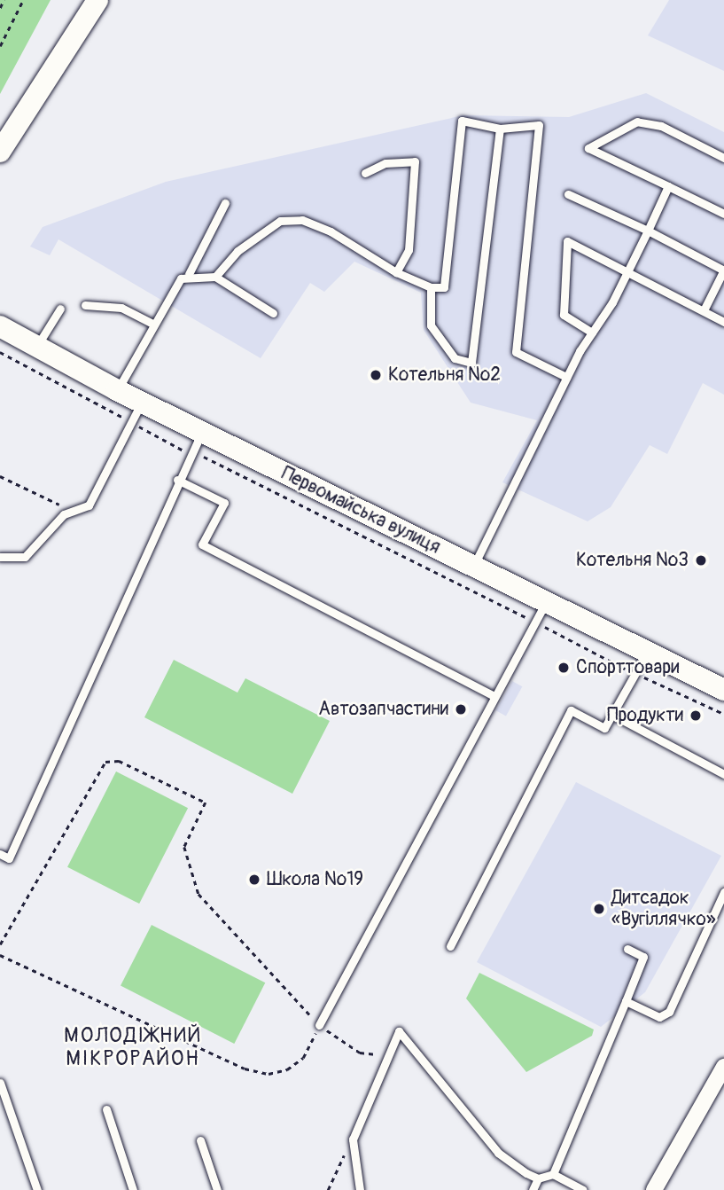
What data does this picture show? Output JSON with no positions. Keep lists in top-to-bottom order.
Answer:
{
  "streets": {
    "main road": ["Первомайська вулиця"]
  },
  "districts": ["МОЛОДІЖНИЙ МІКРОРАЙОН"],
  "places": [
    "Котельня №2",
    "Котельня №3",
    "Спорттовари",
    "Автозапчастини",
    "Продукти",
    "Школа №19",
    "Дитсадок «Вугіллячко»"
  ]
}
